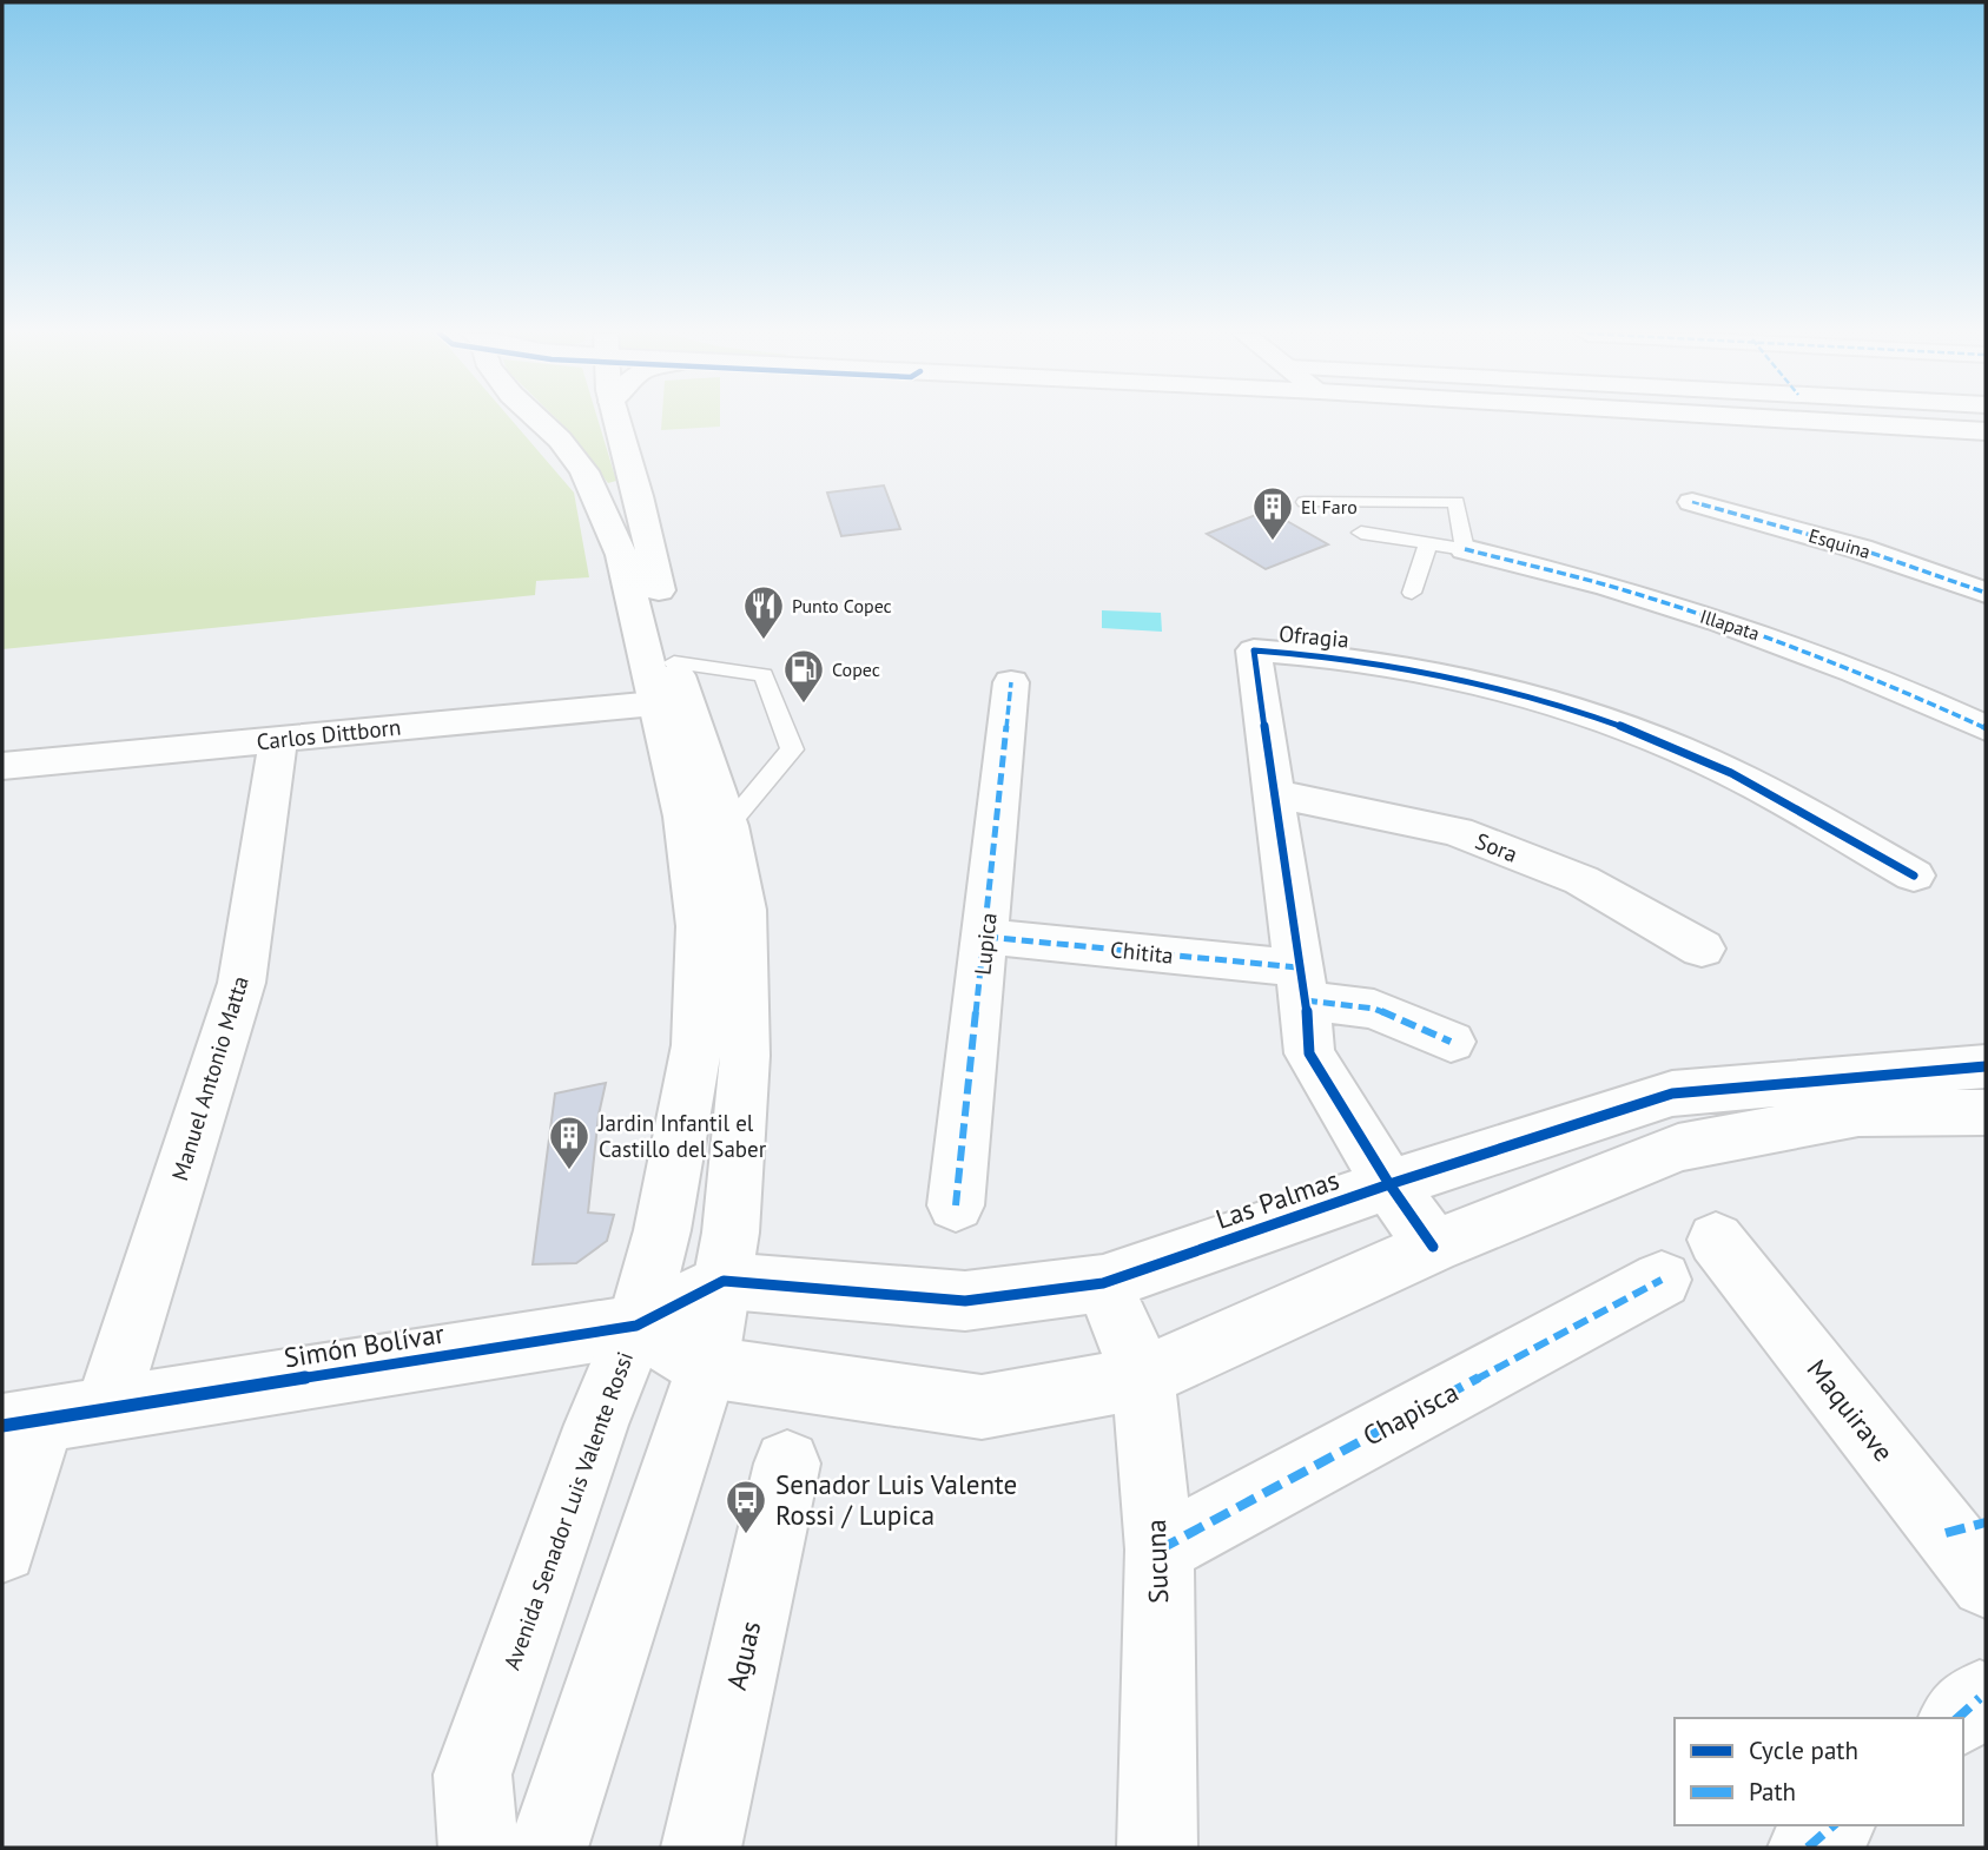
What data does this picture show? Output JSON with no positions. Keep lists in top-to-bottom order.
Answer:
{
  "streets": {
    "street": [
      "Esquina",
      "Illapata",
      "Ofragia",
      "Carlos Dittborn",
      "Sora",
      "Lupica",
      "Chitita",
      "Manuel Antonio Matta",
      "Las Palmas",
      "Simón Bolívar",
      "Maquirave",
      "Chapisca",
      "Avenida Senador Luis Valente Rossi",
      "Sucuna",
      "Aguas"
    ]
  },
  "crossings": [
    ["Ofragia", "Sora"],
    ["Ofragia", "Chitita"],
    ["Ofragia", "Las Palmas"],
    ["Carlos Dittborn", "Manuel Antonio Matta"],
    ["Carlos Dittborn", "Avenida Senador Luis Valente Rossi"],
    ["Lupica", "Chitita"],
    ["Manuel Antonio Matta", "Simón Bolívar"],
    ["Las Palmas", "Simón Bolívar"],
    ["Las Palmas", "Avenida Senador Luis Valente Rossi"],
    ["Las Palmas", "Sucuna"],
    ["Simón Bolívar", "Avenida Senador Luis Valente Rossi"],
    ["Chapisca", "Sucuna"]
  ],
  "places": {
    "building": ["El Faro", "Jardin Infantil el Castillo del Saber"],
    "restaurant": ["Punto Copec"],
    "fuel station": ["Copec"],
    "bus stop": ["Senador Luis Valente Rossi / Lupica"]
  },
  "legend": ["Cycle path", "Path"]
}
